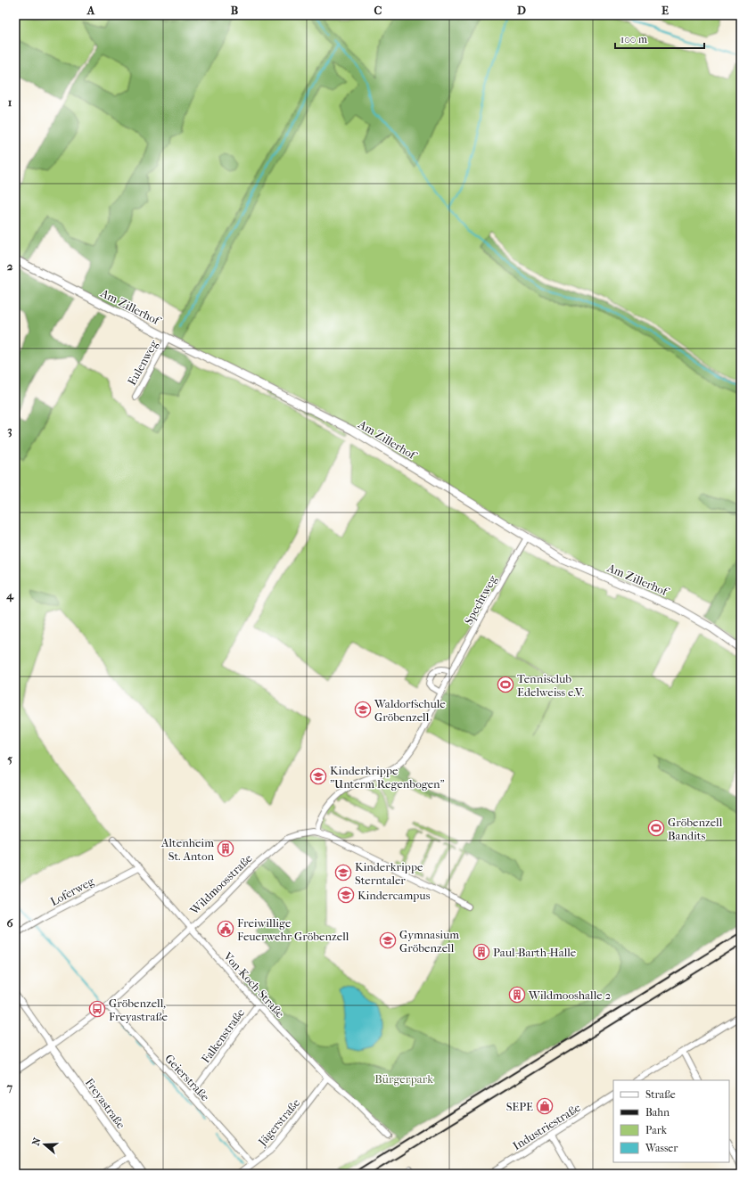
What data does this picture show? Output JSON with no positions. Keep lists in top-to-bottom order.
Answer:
{
  "streets": {
    "street": [
      "Am Zillerhof",
      "Eulenweg",
      "Spechtweg",
      "Wildmoosstraße",
      "Loferweg",
      "Von-Koch-Straße",
      "Falkenstraße",
      "Geierstraße",
      "Freyastraße",
      "Jägerstraße",
      "Industriestraße"
    ]
  },
  "crossings": [
    ["Am Zillerhof", "Eulenweg"],
    ["Am Zillerhof", "Spechtweg"],
    ["Spechtweg", "Wildmoosstraße"],
    ["Wildmoosstraße", "Von-Koch-Straße"],
    ["Wildmoosstraße", "Geierstraße"],
    ["Wildmoosstraße", "Freyastraße"],
    ["Loferweg", "Von-Koch-Straße"],
    ["Von-Koch-Straße", "Falkenstraße"],
    ["Von-Koch-Straße", "Jägerstraße"],
    ["Falkenstraße", "Geierstraße"],
    ["Geierstraße", "Jägerstraße"]
  ],
  "parks": ["Bürgerpark"],
  "places": {
    "sports": ["Tennisclub Edelweiss e.V.", "Gröbenzell Bandits"],
    "school or university": [
      "Waldorfschule Gröbenzell",
      "Kinderkrippe \"Unterm Regenbogen\"",
      "Kinderkrippe Sterntaler",
      "Kindercampus",
      "Gymnasium Gröbenzell"
    ],
    "building": ["Altenheim St. Anton", "Paul-Barth-Halle", "Wildmooshalle 2"],
    "public building": ["Freiwillige Feuerwehr Gröbenzell"],
    "bus stop": ["Gröbenzell, Freyastraße"],
    "shop": ["SEPE"]
  },
  "legend": [
    "Straße",
    "Bahn",
    "Park",
    "Wasser"
  ],
  "scale_bar": "100 m",
  "north": "left",
  "grid": {
    "columns": [
      "A",
      "B",
      "C",
      "D",
      "E"
    ],
    "rows": [
      "1",
      "2",
      "3",
      "4",
      "5",
      "6",
      "7"
    ]
  }
}
